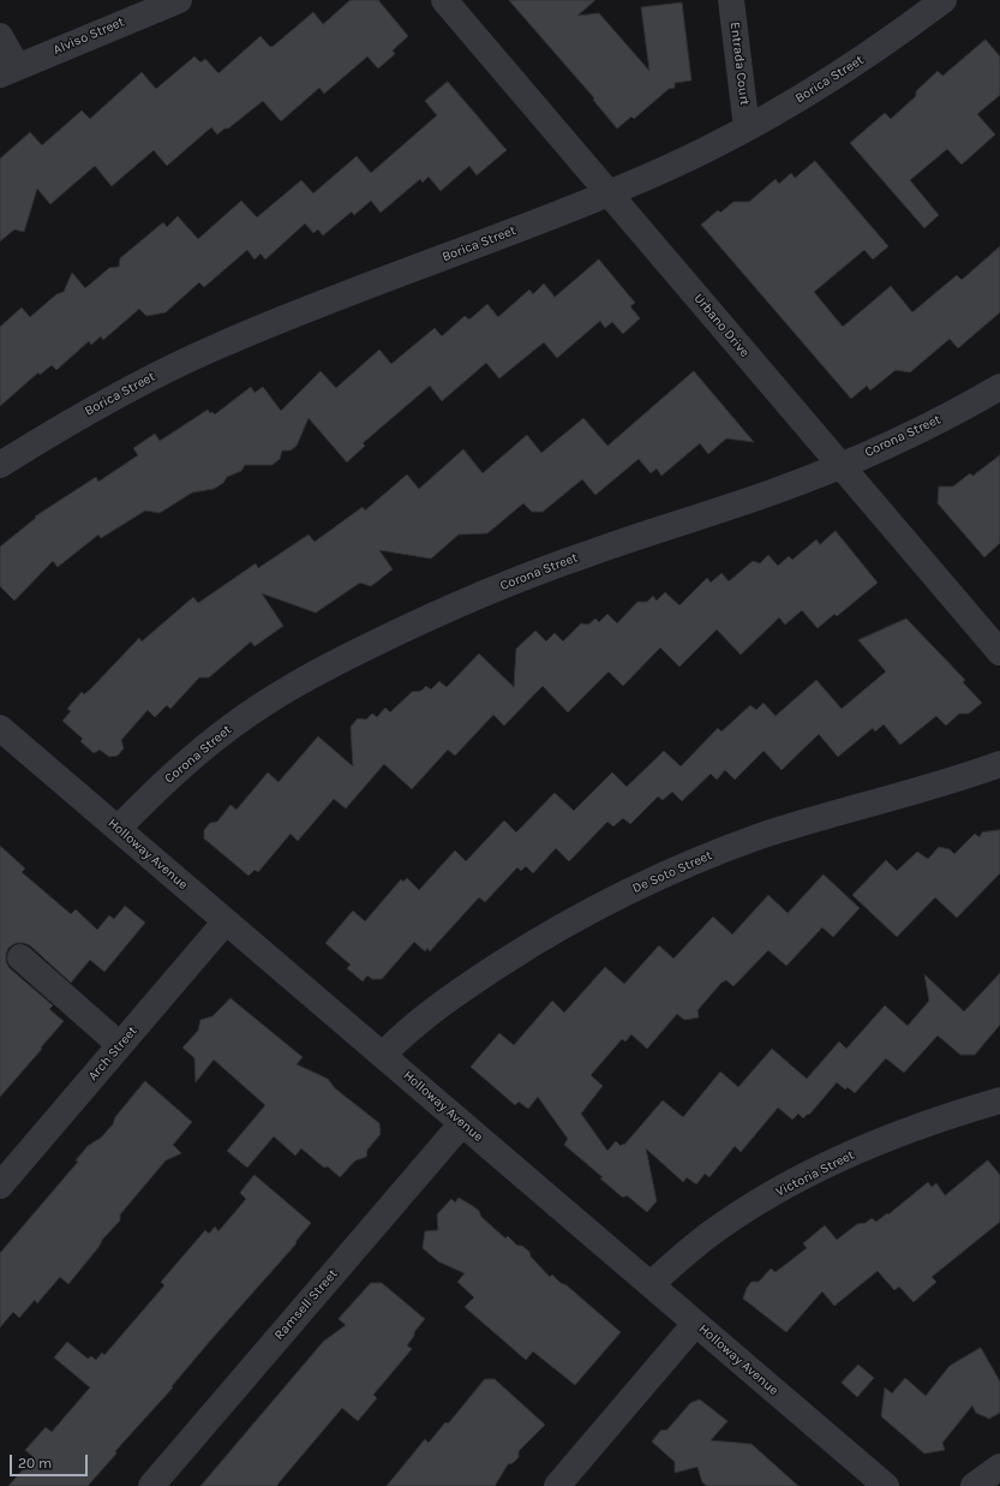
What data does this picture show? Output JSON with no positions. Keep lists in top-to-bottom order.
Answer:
{
  "streets": {
    "street": [
      "Alviso Street",
      "Entrada Court",
      "Borica Street",
      "Urbano Drive",
      "Corona Street",
      "Holloway Avenue",
      "De Soto Street",
      "Arch Street",
      "Victoria Street",
      "Ramsell Street"
    ]
  },
  "crossings": [
    ["Entrada Court", "Borica Street"],
    ["Borica Street", "Urbano Drive"],
    ["Urbano Drive", "Corona Street"],
    ["Corona Street", "Holloway Avenue"],
    ["Holloway Avenue", "De Soto Street"],
    ["Holloway Avenue", "Arch Street"],
    ["Holloway Avenue", "Victoria Street"],
    ["Holloway Avenue", "Ramsell Street"]
  ],
  "scale_bar": "20 m"
}
